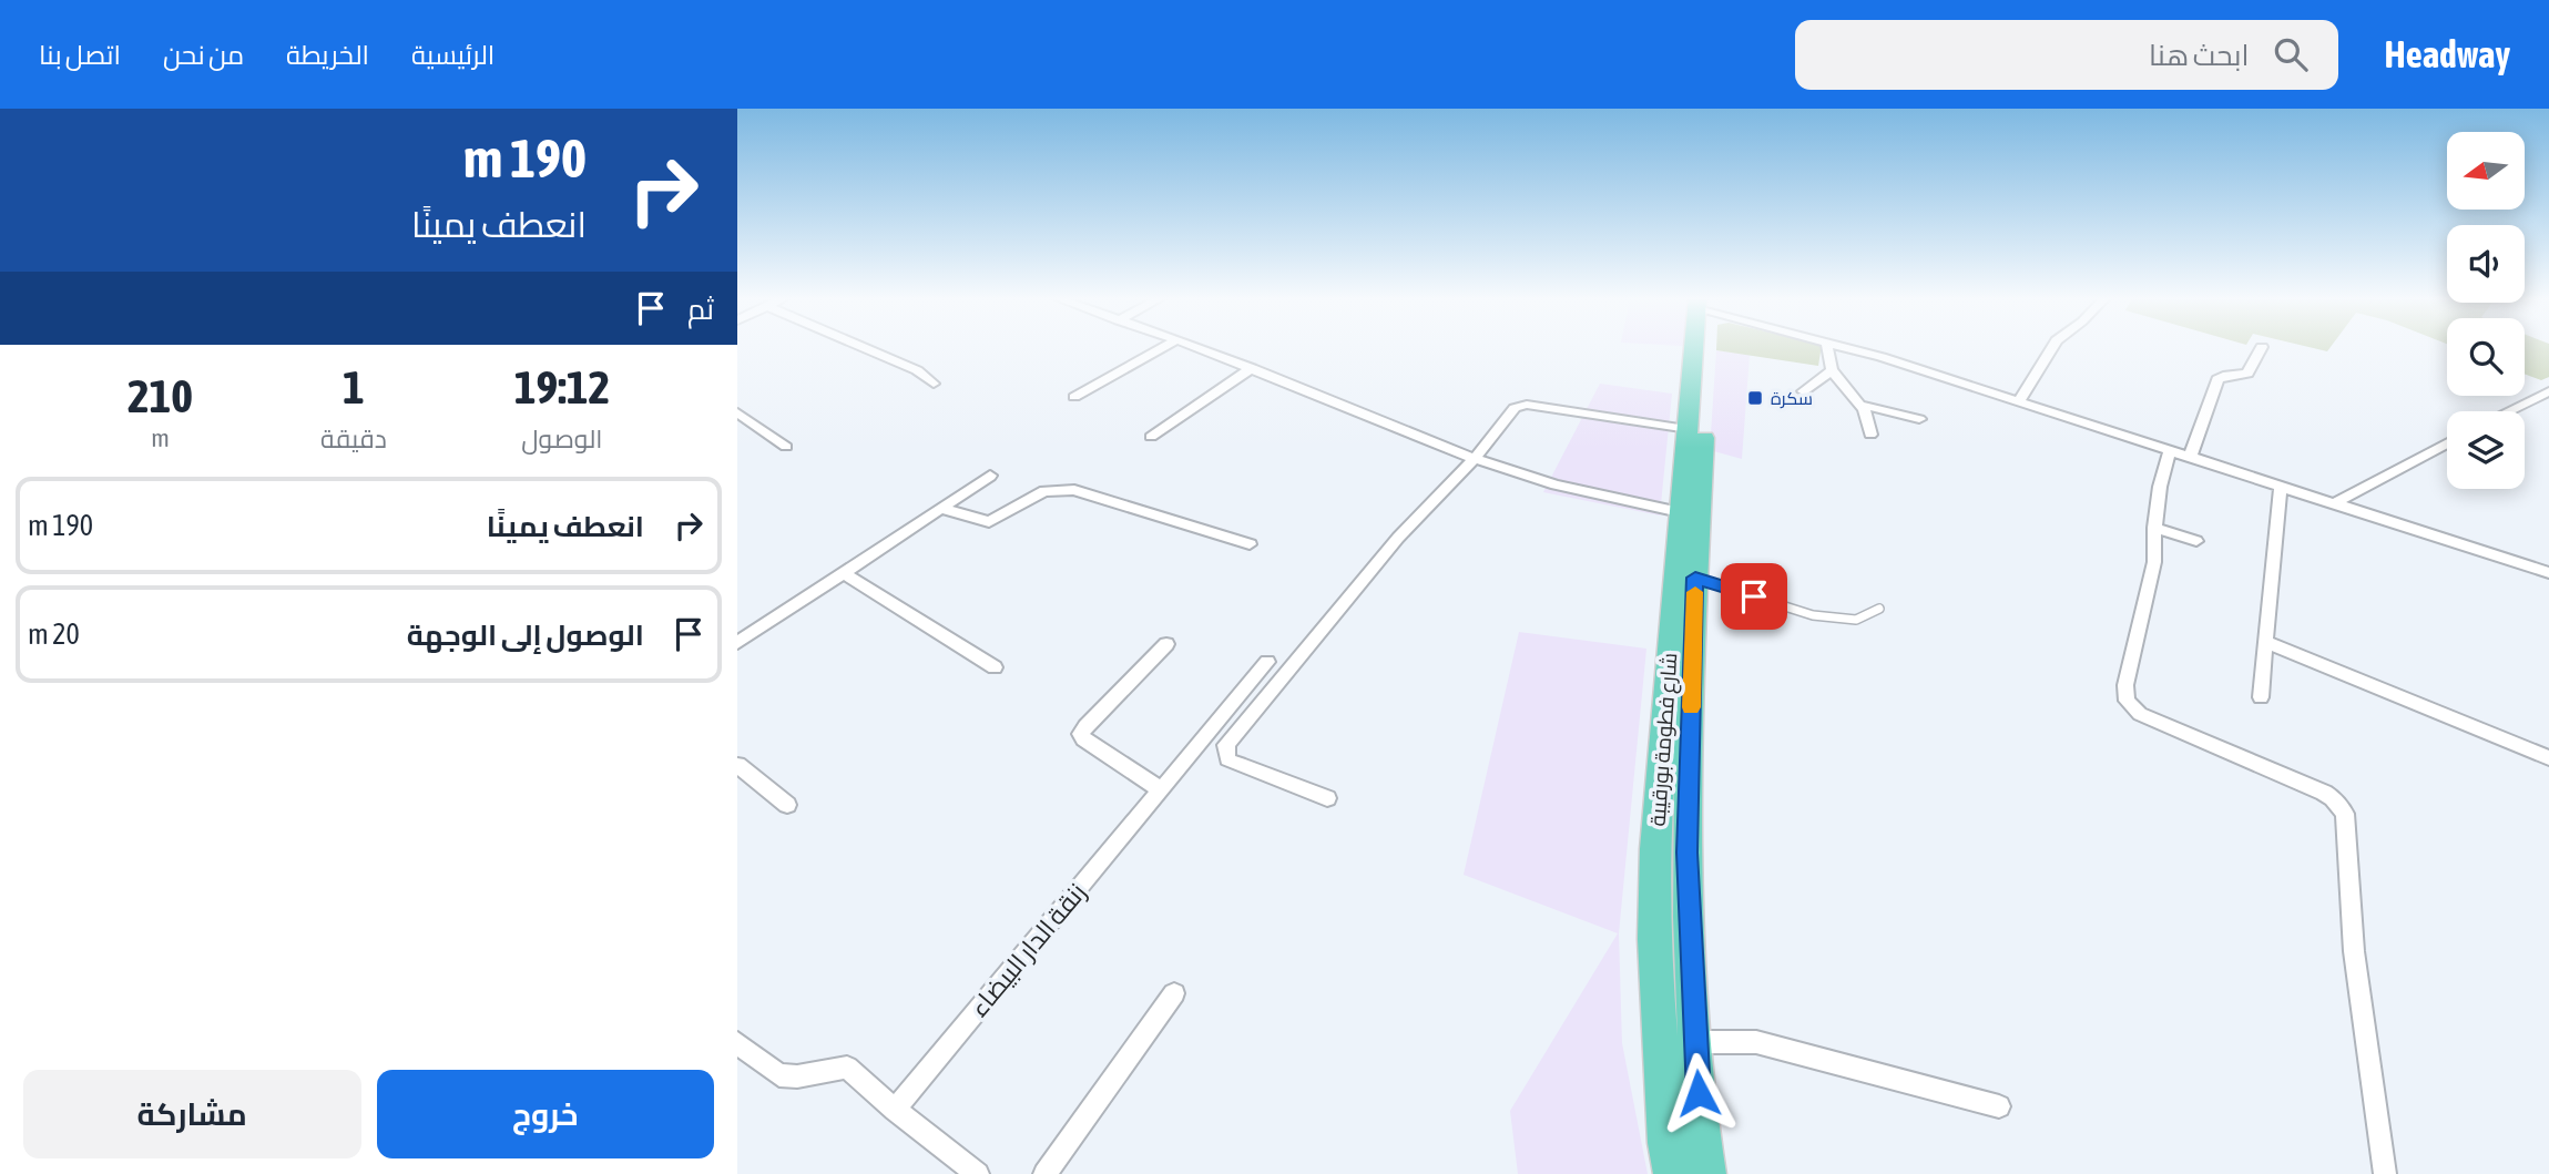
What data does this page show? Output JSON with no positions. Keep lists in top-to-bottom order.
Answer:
{
  "streets": {
    "main road": ["شارع فطومة بورقيبة"],
    "street": ["زنقة الدار البيضاء"]
  },
  "places": {
    "transit": ["سكرة"]
  },
  "north": "left",
  "page": {
    "header": "Headway",
    "search": "ابحث هنا",
    "nav": [
      "الرئيسية",
      "الخريطة",
      "من نحن",
      "اتصل بنا"
    ],
    "turn": ["190 m", "انعطف يمينًا"],
    "then": "ثم",
    "eta": [
      "19:12",
      "الوصول",
      "1",
      "دقيقة",
      "210",
      "m"
    ],
    "list": [
      {
        "name": "انعطف يمينًا",
        "value": "190 m"
      },
      {
        "name": "الوصول إلى الوجهة",
        "value": "20 m"
      }
    ],
    "buttons": ["خروج", "مشاركة"]
  }
}
